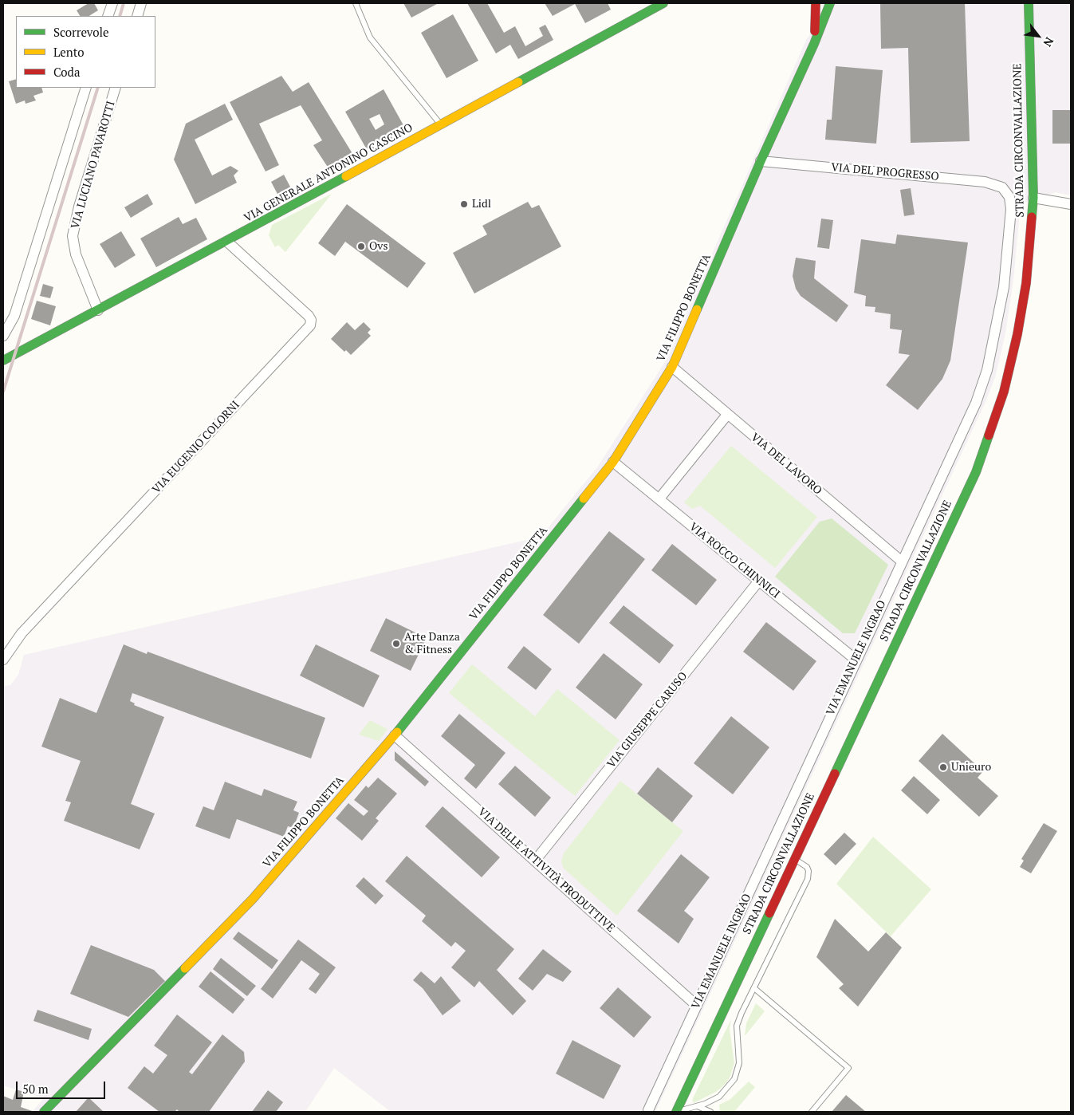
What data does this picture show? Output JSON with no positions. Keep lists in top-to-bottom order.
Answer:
{
  "streets": {
    "main road": ["STRADA CIRCONVALLAZIONE", "VIA GENERALE ANTONINO CASCINO", "VIA FILIPPO BONETTA"],
    "street": [
      "VIA LUCIANO PAVAROTTI",
      "VIA DEL PROGRESSO",
      "VIA EUGENIO COLORNI",
      "VIA DEL LAVORO",
      "VIA ROCCO CHINNICI",
      "VIA EMANUELE INGRAO",
      "VIA GIUSEPPE CARUSO",
      "VIA DELLE ATTIVITÀ PRODUTTIVE"
    ]
  },
  "crossings": [
    ["VIA LUCIANO PAVAROTTI", "VIA GENERALE ANTONINO CASCINO"],
    ["VIA DEL PROGRESSO", "VIA FILIPPO BONETTA"],
    ["VIA DEL PROGRESSO", "VIA EMANUELE INGRAO"],
    ["VIA GENERALE ANTONINO CASCINO", "VIA EUGENIO COLORNI"],
    ["VIA FILIPPO BONETTA", "VIA DEL LAVORO"],
    ["VIA FILIPPO BONETTA", "VIA ROCCO CHINNICI"],
    ["VIA FILIPPO BONETTA", "VIA DELLE ATTIVITÀ PRODUTTIVE"],
    ["VIA DEL LAVORO", "VIA EMANUELE INGRAO"],
    ["VIA ROCCO CHINNICI", "VIA EMANUELE INGRAO"],
    ["VIA ROCCO CHINNICI", "VIA GIUSEPPE CARUSO"],
    ["VIA EMANUELE INGRAO", "VIA DELLE ATTIVITÀ PRODUTTIVE"],
    ["VIA GIUSEPPE CARUSO", "VIA DELLE ATTIVITÀ PRODUTTIVE"]
  ],
  "places": [
    "Lidl",
    "Ovs",
    "Arte Danza & Fitness",
    "Unieuro"
  ],
  "legend": ["Scorrevole", "Lento", "Coda"],
  "scale_bar": "50 m",
  "north": "bottom right"
}
